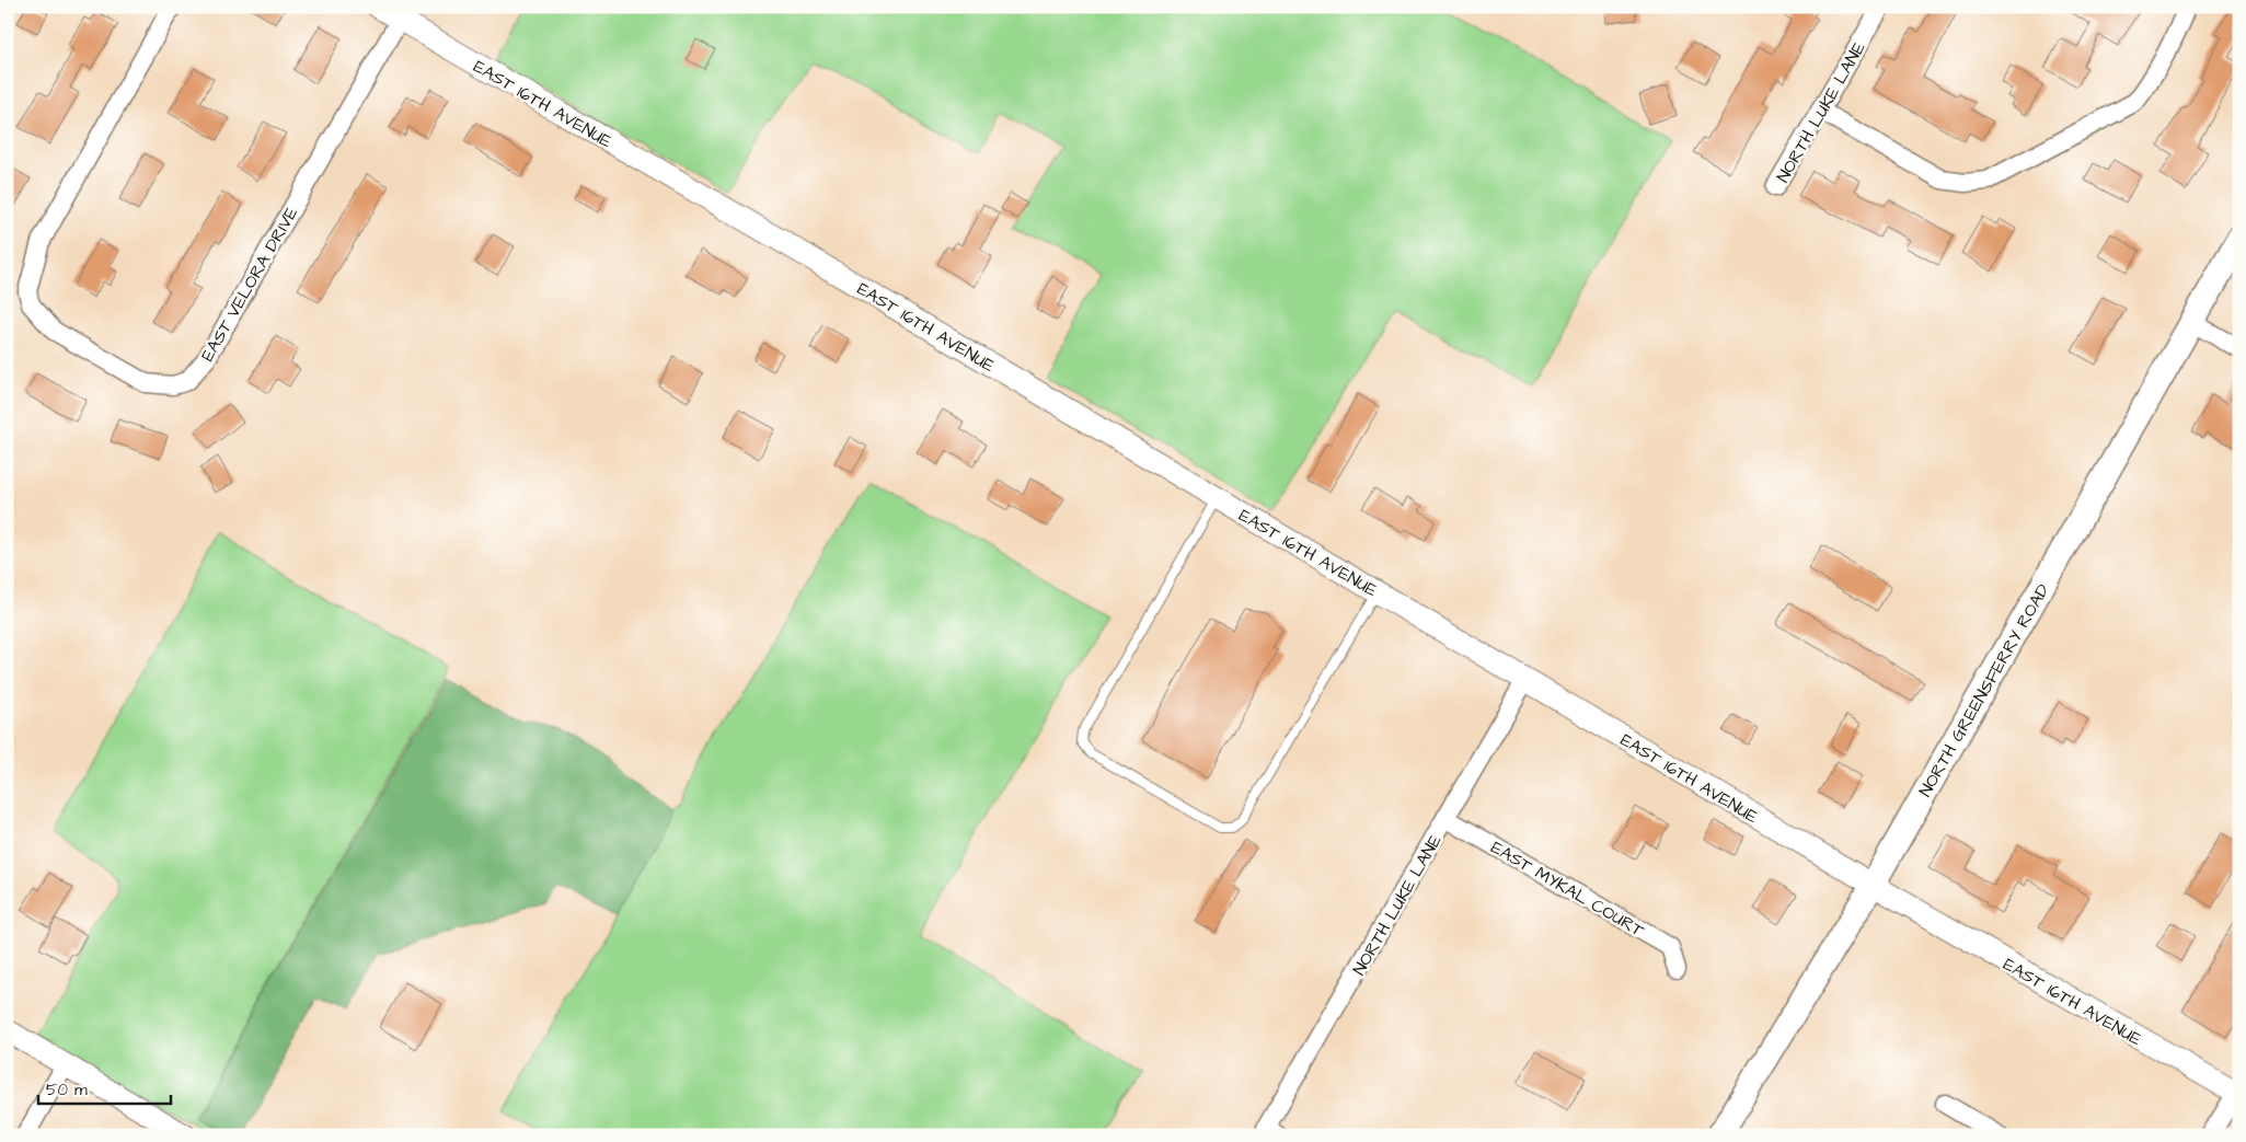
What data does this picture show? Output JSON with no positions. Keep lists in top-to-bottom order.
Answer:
{
  "streets": {
    "main road": ["NORTH GREENSFERRY ROAD"],
    "street": [
      "EAST 16TH AVENUE",
      "NORTH LUKE LANE",
      "EAST VELORA DRIVE",
      "EAST MYKAL COURT"
    ]
  },
  "crossings": [
    ["EAST 16TH AVENUE", "NORTH LUKE LANE"],
    ["EAST 16TH AVENUE", "EAST VELORA DRIVE"],
    ["EAST 16TH AVENUE", "NORTH GREENSFERRY ROAD"],
    ["NORTH LUKE LANE", "EAST MYKAL COURT"]
  ],
  "scale_bar": "50 m"
}
